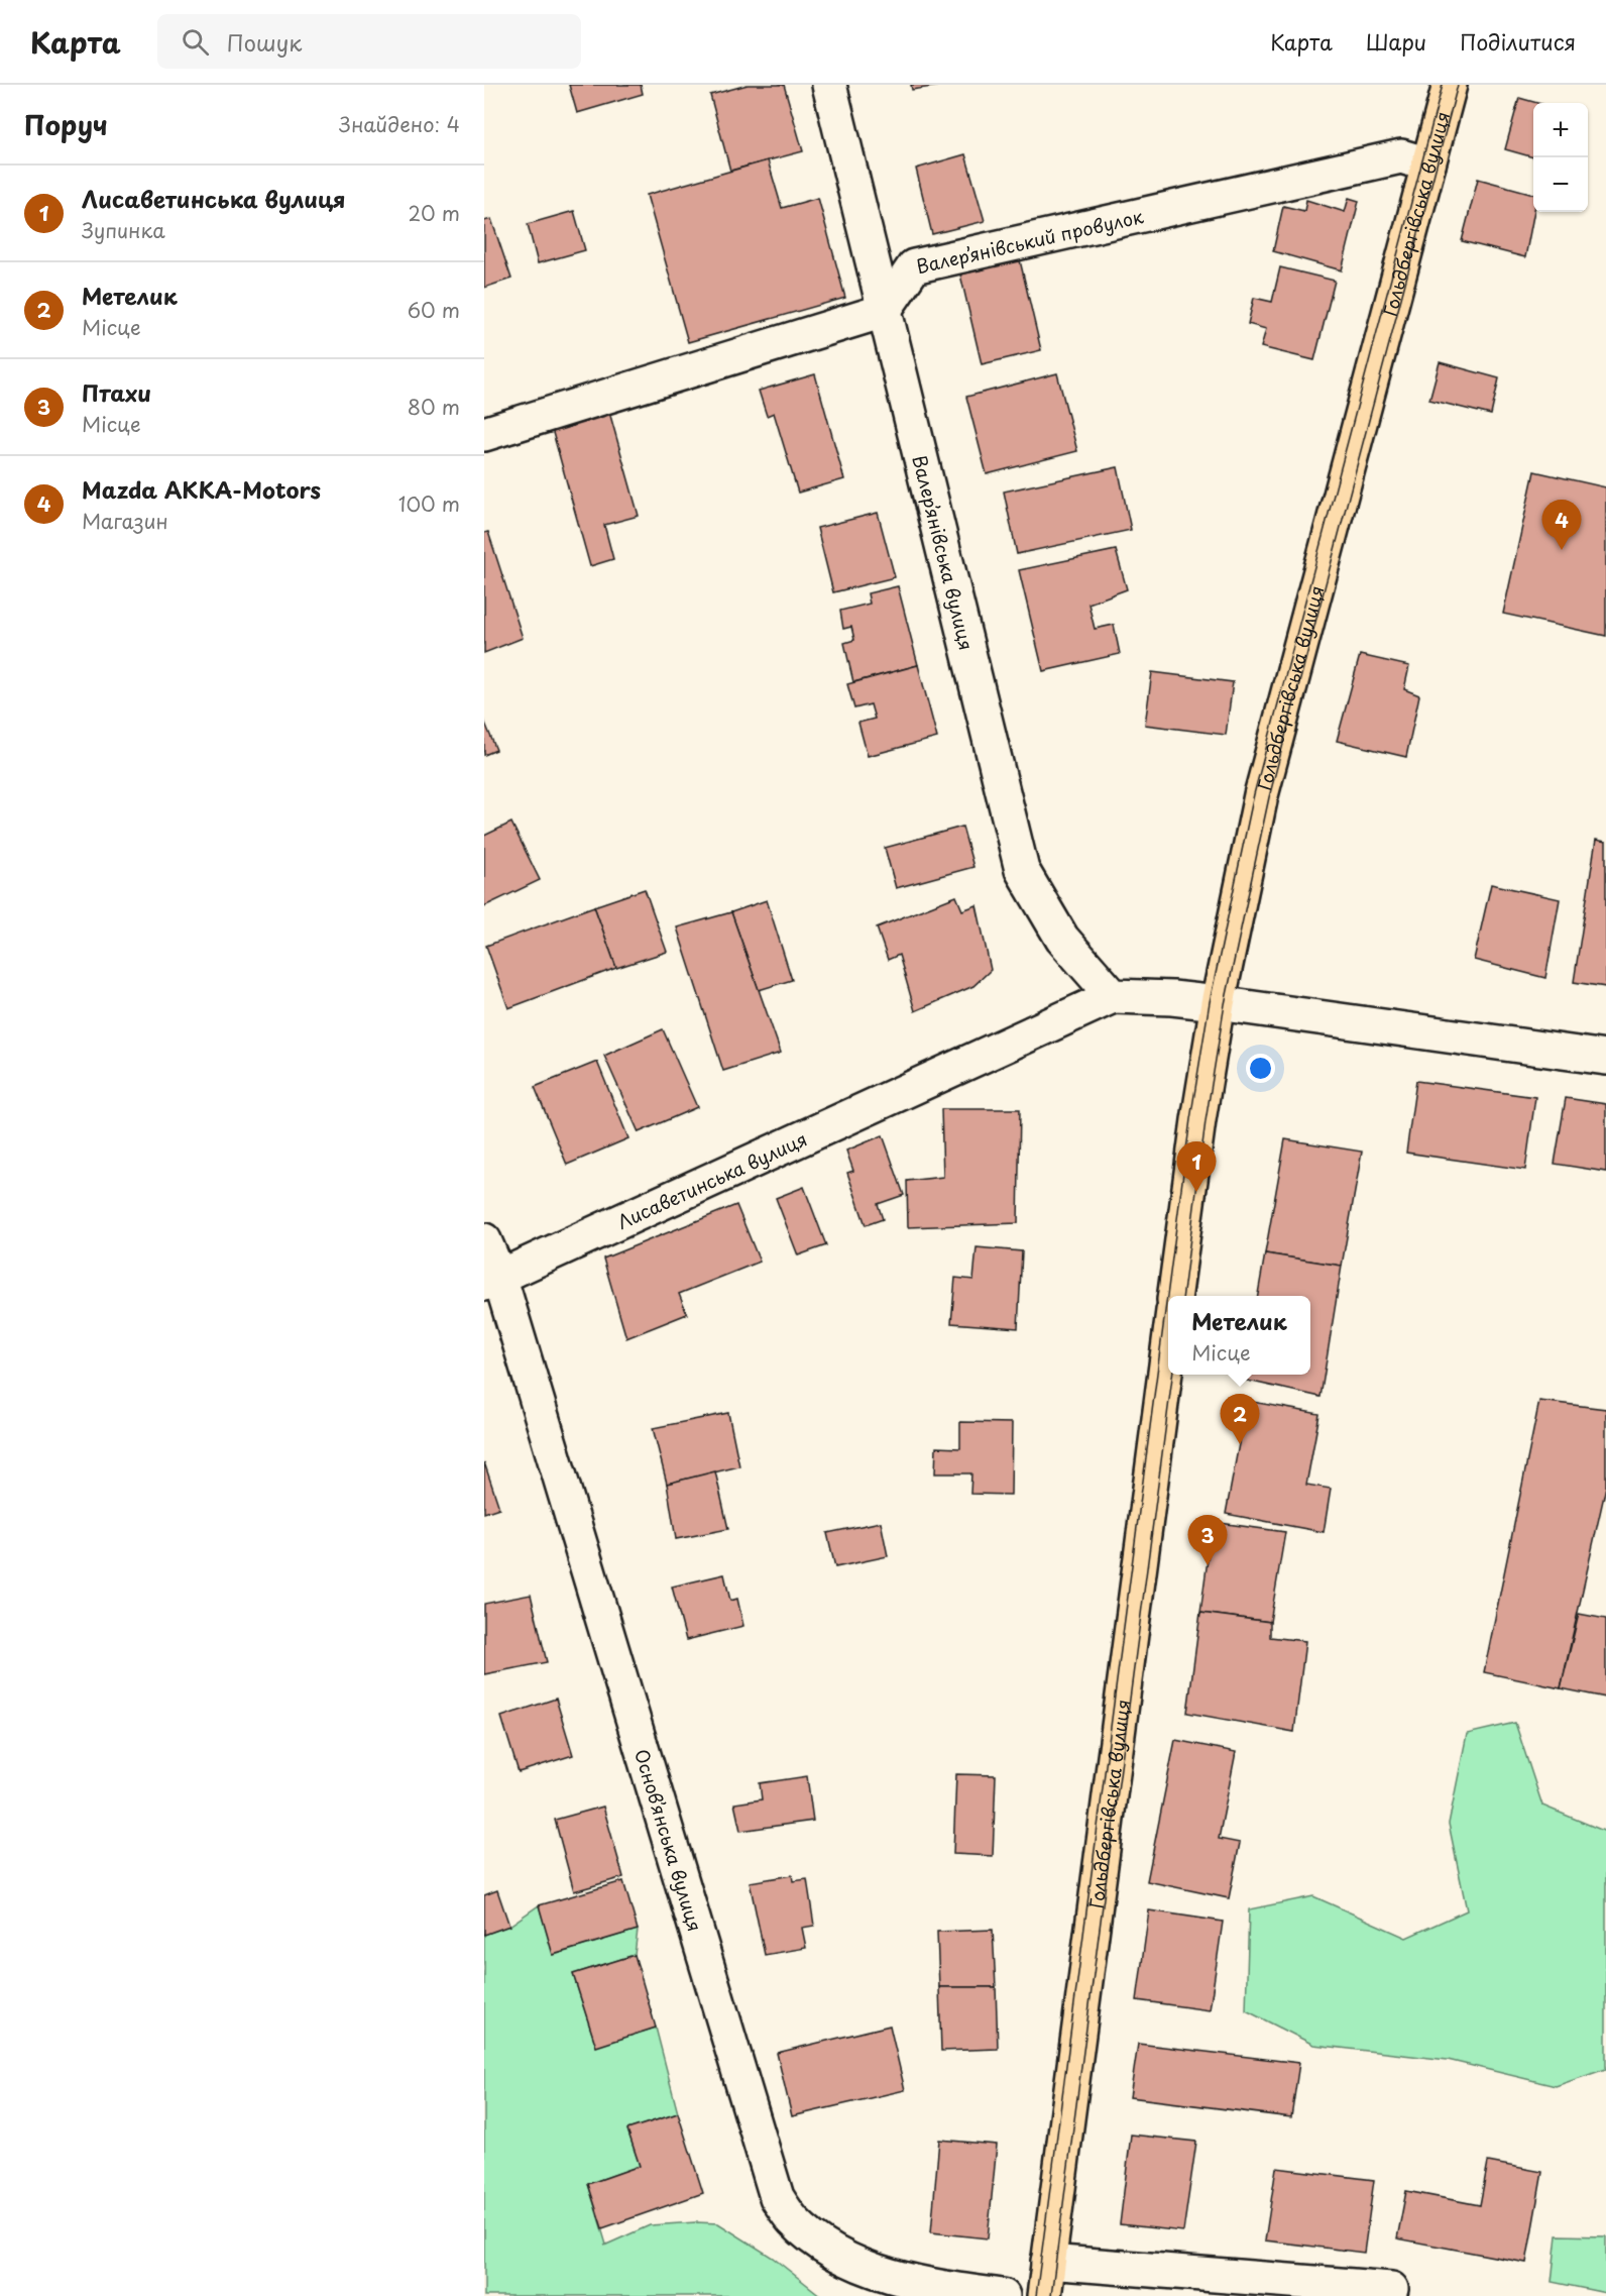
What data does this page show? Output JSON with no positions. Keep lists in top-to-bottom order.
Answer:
{
  "streets": {
    "main road": ["Гольдбергівська вулиця"],
    "street": [
      "Валер’янівський провулок",
      "Валер’янівська вулиця",
      "Лисаветинська вулиця",
      "Основ’янська вулиця"
    ]
  },
  "crossings": [
    ["Гольдбергівська вулиця", "Валер’янівський провулок"],
    ["Гольдбергівська вулиця", "Лисаветинська вулиця"],
    ["Валер’янівський провулок", "Валер’янівська вулиця"],
    ["Валер’янівська вулиця", "Лисаветинська вулиця"],
    ["Лисаветинська вулиця", "Основ’янська вулиця"]
  ],
  "page": {
    "header": "Карта",
    "search": "Пошук",
    "nav": ["Карта", "Шари", "Поділитися"],
    "heading": ["Поруч", "Знайдено: 4"],
    "map_buttons": ["+", "−"],
    "list": [
      {
        "mark": "1",
        "name": "Лисаветинська вулиця",
        "note": "Зупинка",
        "value": "20 m"
      },
      {
        "mark": "2",
        "name": "Метелик",
        "note": "Місце",
        "value": "60 m"
      },
      {
        "mark": "3",
        "name": "Птахи",
        "note": "Місце",
        "value": "80 m"
      },
      {
        "mark": "4",
        "name": "Mazda AKKA-Motors",
        "note": "Магазин",
        "value": "100 m"
      }
    ],
    "pins": [
      "4",
      "1",
      "2",
      "3"
    ],
    "popup": ["Метелик", "Місце"]
  }
}
